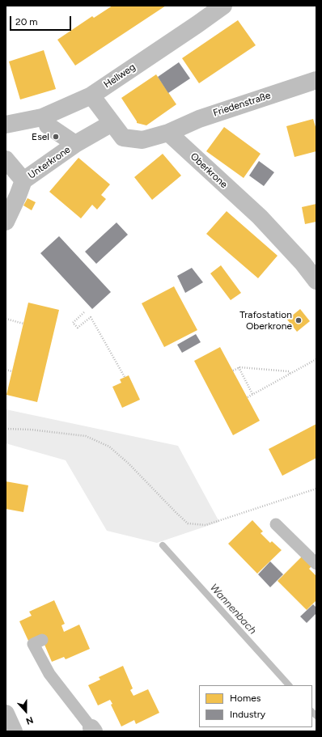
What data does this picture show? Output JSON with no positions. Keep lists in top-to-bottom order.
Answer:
{
  "streets": {
    "street": [
      "Hellweg",
      "Friedenstraße",
      "Unterkrone",
      "Oberkrone"
    ]
  },
  "crossings": [
    ["Friedenstraße", "Oberkrone"]
  ],
  "water": ["Wannenbach"],
  "places": ["Esel", "Trafostation Oberkrone"],
  "legend": ["Homes", "Industry"],
  "scale_bar": "20 m",
  "north": "bottom"
}
